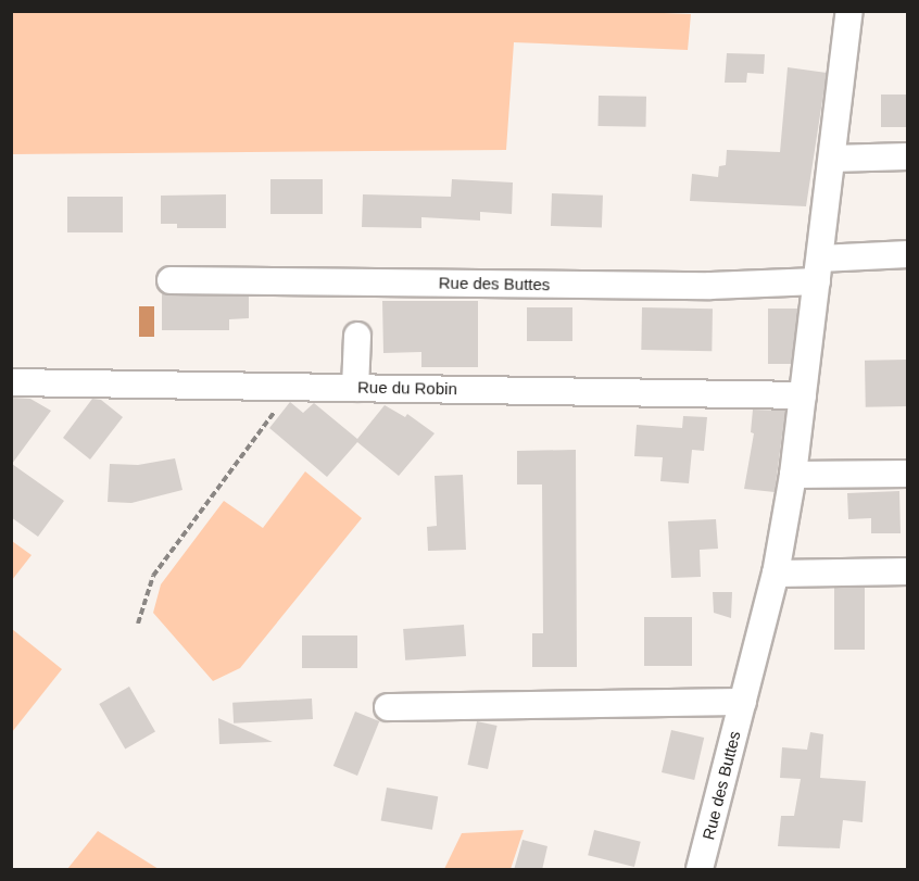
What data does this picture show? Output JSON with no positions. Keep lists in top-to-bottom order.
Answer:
{
  "streets": {
    "street": ["Rue des Buttes", "Rue du Robin"]
  },
  "crossings": [
    ["Rue des Buttes", "Rue du Robin"]
  ]
}
